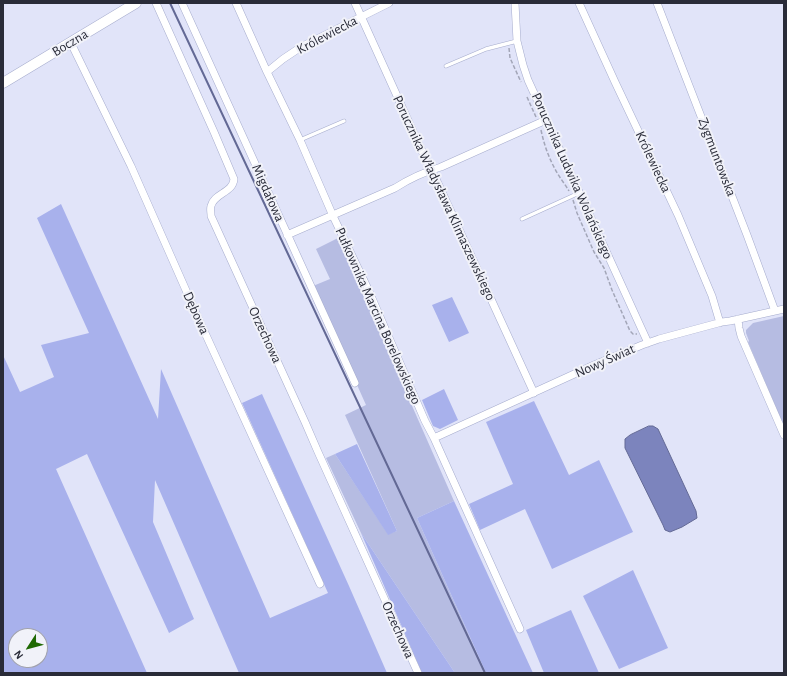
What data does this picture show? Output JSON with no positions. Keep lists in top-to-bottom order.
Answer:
{
  "streets": {
    "street": [
      "Królewiecka",
      "Boczna",
      "Zygmuntowska",
      "Porucznika Ludwika Wolańskiego",
      "Migdałowa",
      "Porucznika Władysława Klimaszewskiego",
      "Dębowa",
      "Pułkownika Marcina Borelowskiego",
      "Orzechowa",
      "Nowy Świat"
    ]
  },
  "crossings": [
    ["Królewiecka", "Porucznika Władysława Klimaszewskiego"],
    ["Królewiecka", "Pułkownika Marcina Borelowskiego"],
    ["Królewiecka", "Nowy Świat"],
    ["Boczna", "Dębowa"],
    ["Zygmuntowska", "Nowy Świat"],
    ["Porucznika Ludwika Wolańskiego", "Nowy Świat"],
    ["Porucznika Władysława Klimaszewskiego", "Nowy Świat"],
    ["Pułkownika Marcina Borelowskiego", "Nowy Świat"]
  ],
  "north": "bottom left"
}
